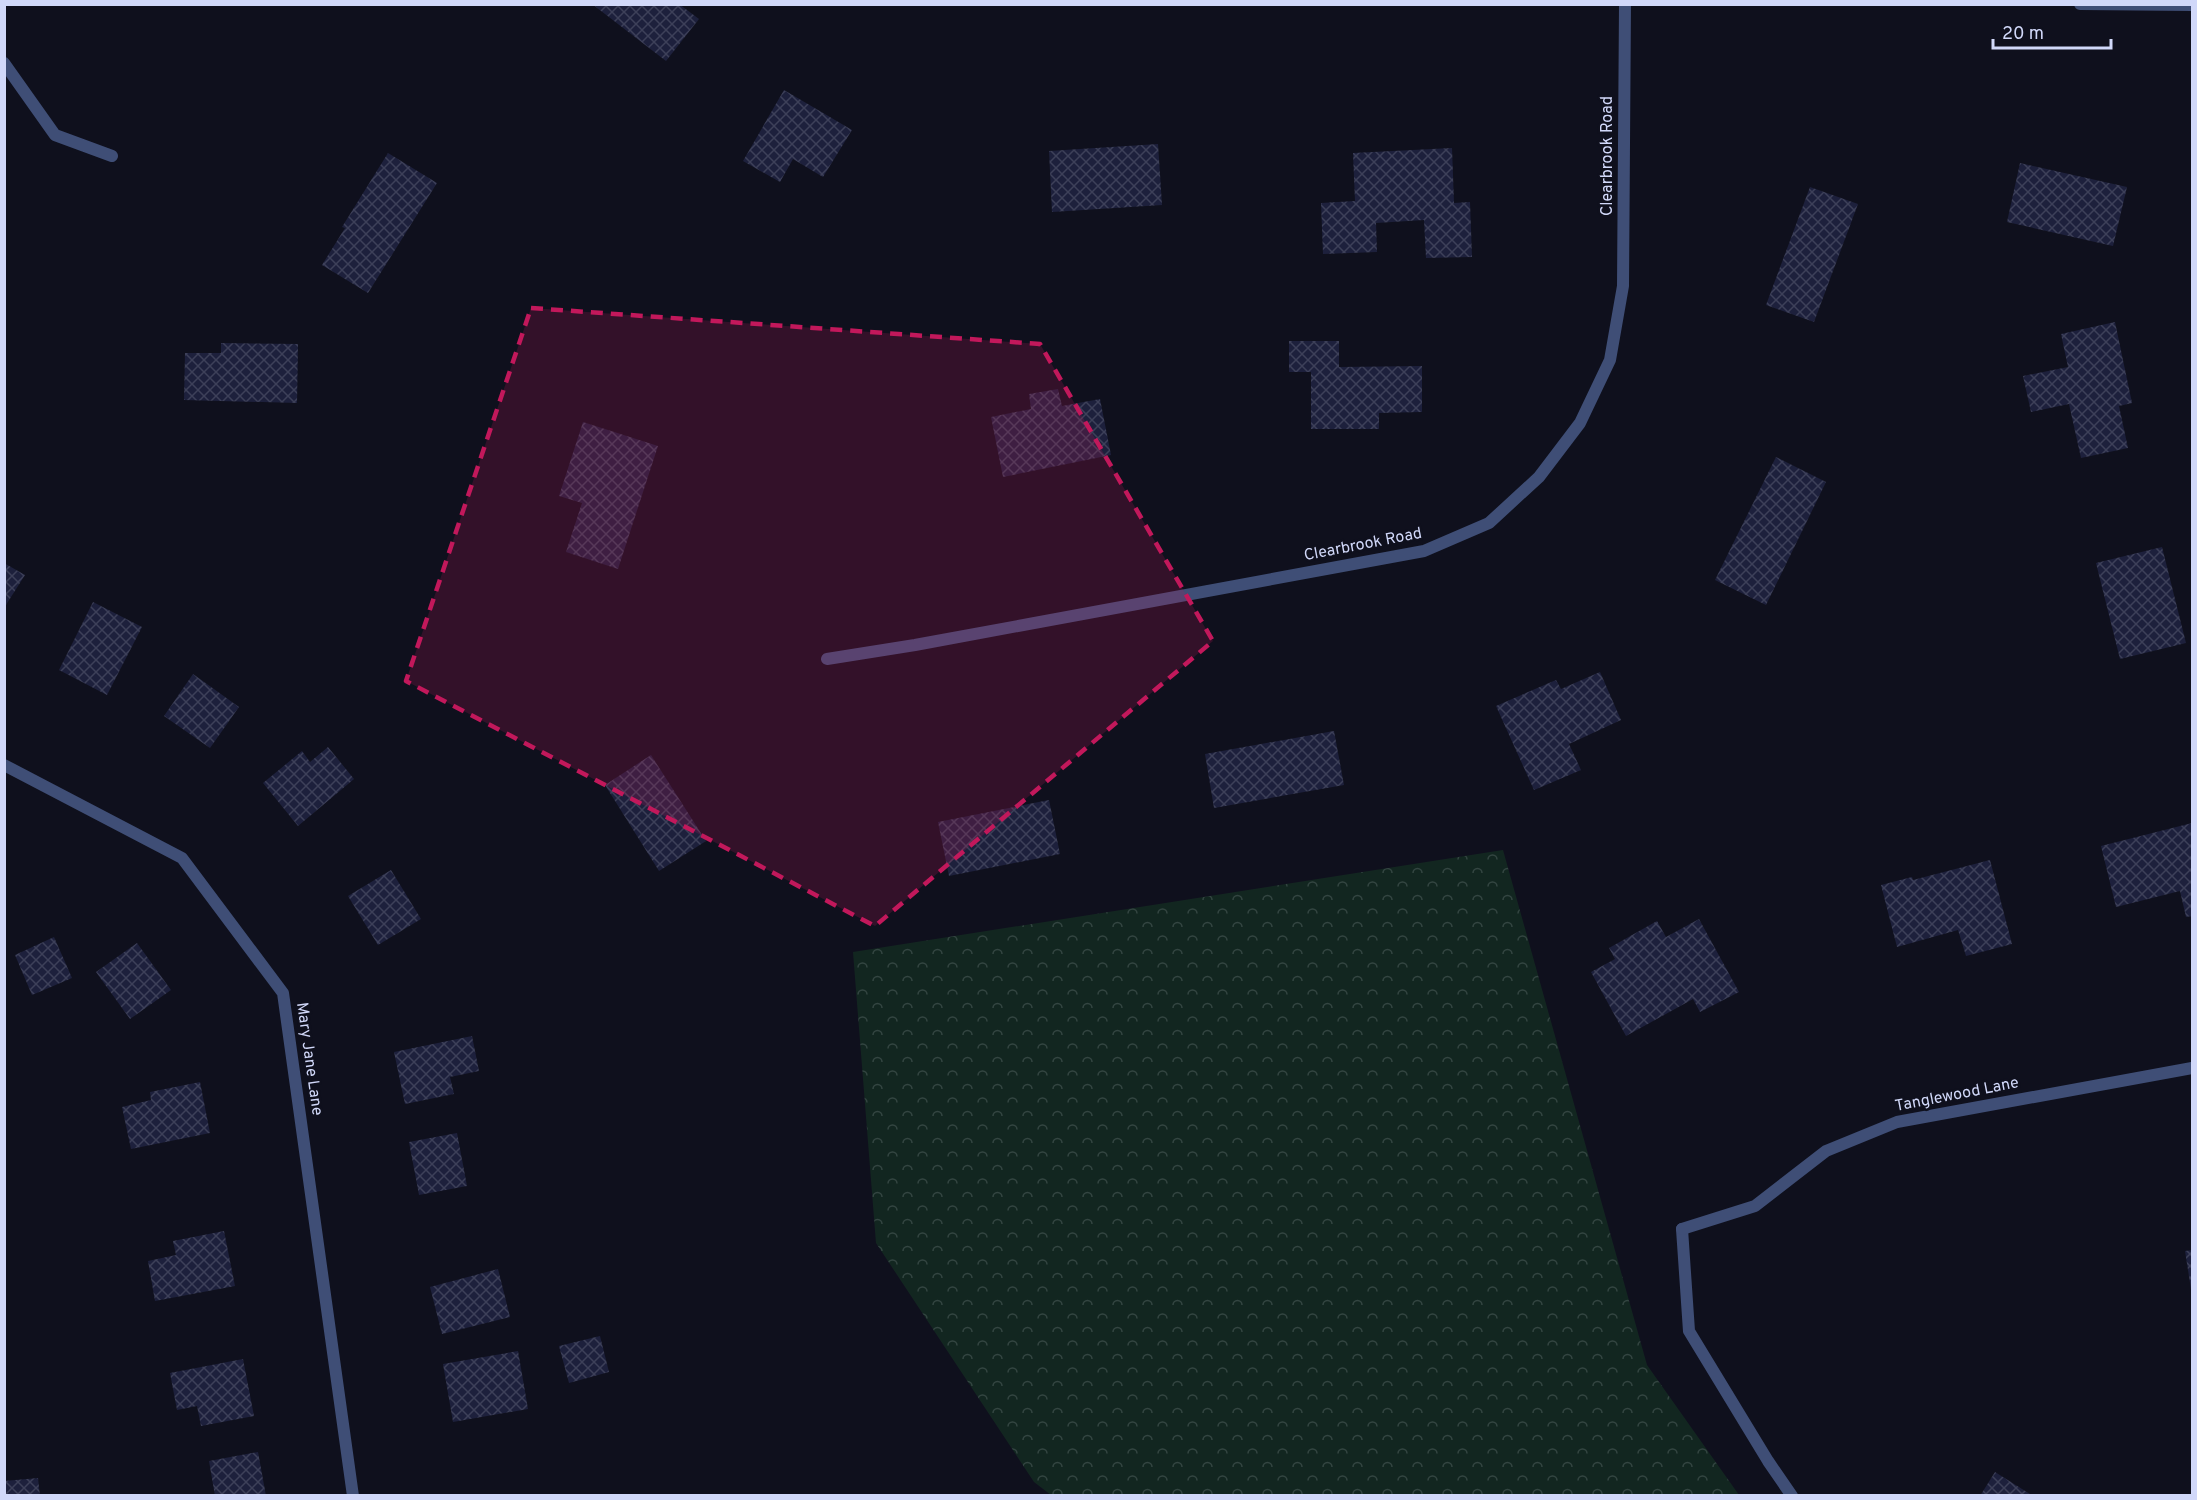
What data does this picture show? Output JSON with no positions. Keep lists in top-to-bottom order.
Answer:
{
  "streets": {
    "street": ["Clearbrook Road", "Mary Jane Lane", "Tanglewood Lane"]
  },
  "scale_bar": "20 m"
}
